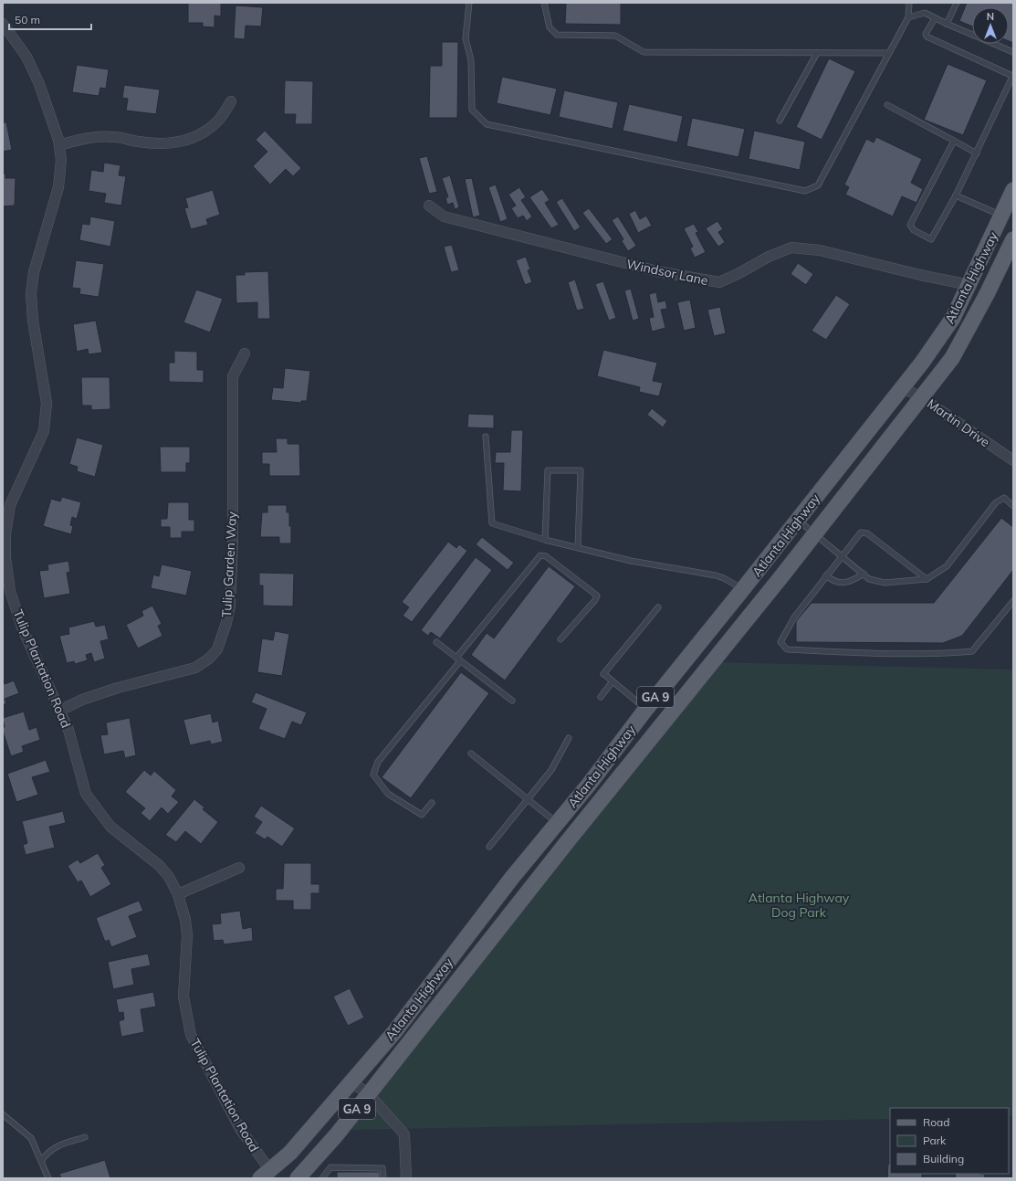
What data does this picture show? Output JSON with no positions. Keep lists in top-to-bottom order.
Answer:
{
  "streets": {
    "main road": ["Atlanta Highway", "GA 9"],
    "street": [
      "Windsor Lane",
      "Martin Drive",
      "Tulip Garden Way",
      "Tulip Plantation Road"
    ]
  },
  "crossings": [
    ["Windsor Lane", "Atlanta Highway"],
    ["Atlanta Highway", "Martin Drive"],
    ["Atlanta Highway", "Tulip Plantation Road"],
    ["Tulip Garden Way", "Tulip Plantation Road"]
  ],
  "parks": ["Atlanta Highway Dog Park"],
  "legend": ["Road", "Park", "Building"],
  "scale_bar": "50 m",
  "north": "top"
}
